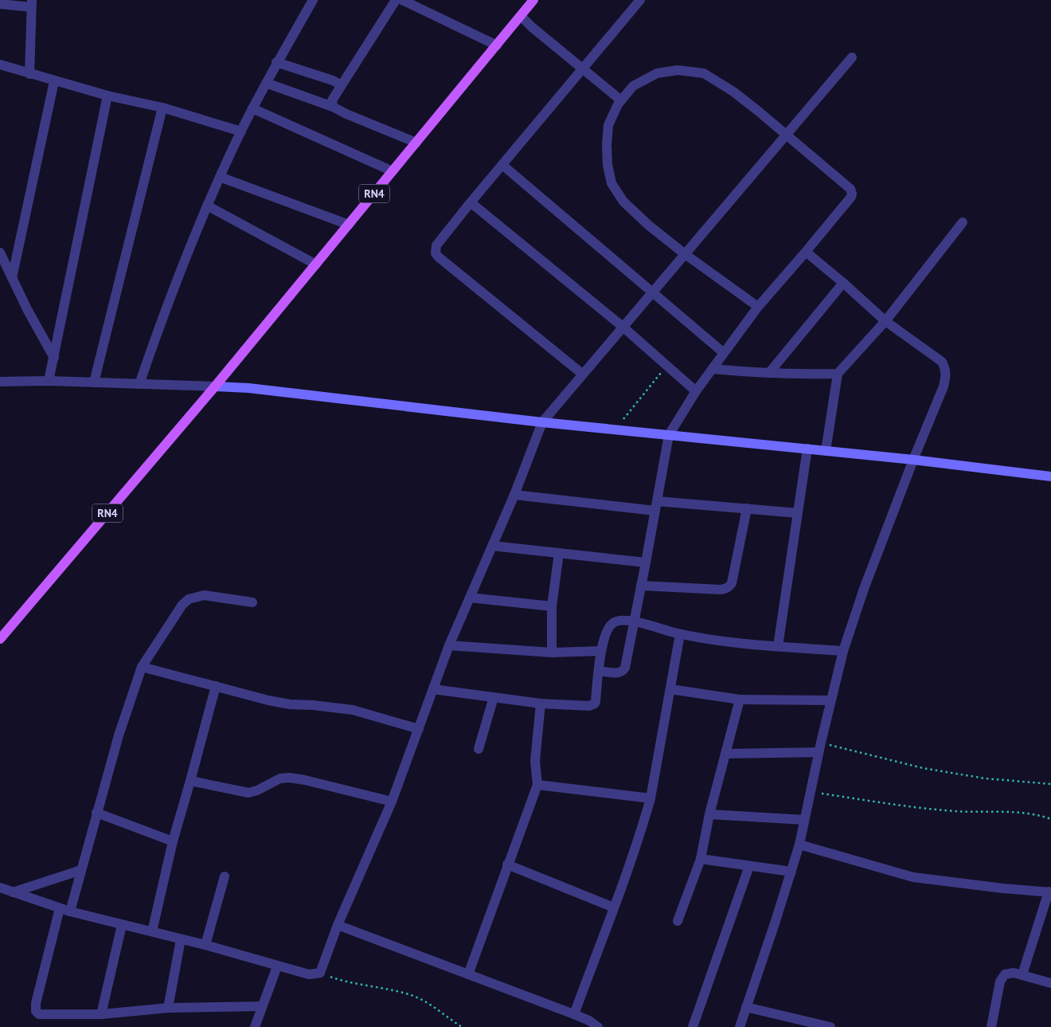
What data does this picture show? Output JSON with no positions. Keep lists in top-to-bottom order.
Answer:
{
  "streets": {
    "main road": ["RN4"]
  }
}
